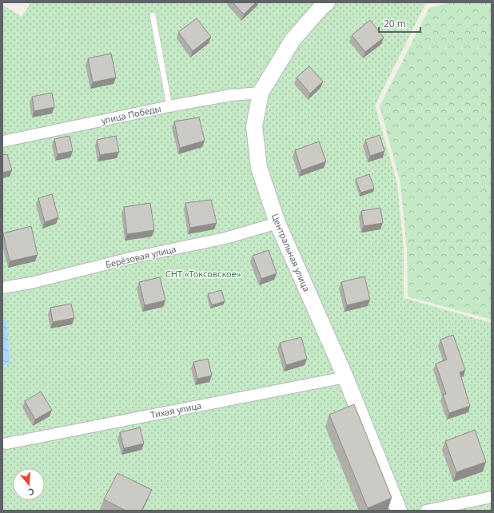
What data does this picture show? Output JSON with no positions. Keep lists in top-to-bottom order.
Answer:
{
  "streets": {
    "street": [
      "улица Победы",
      "Центральная улица",
      "Берёзовая улица",
      "Тихая улица"
    ]
  },
  "crossings": [
    ["улица Победы", "Центральная улица"],
    ["Центральная улица", "Берёзовая улица"],
    ["Центральная улица", "Тихая улица"]
  ],
  "parks": ["СНТ «Токсовское»"],
  "scale_bar": "20 m",
  "north": "bottom"
}
